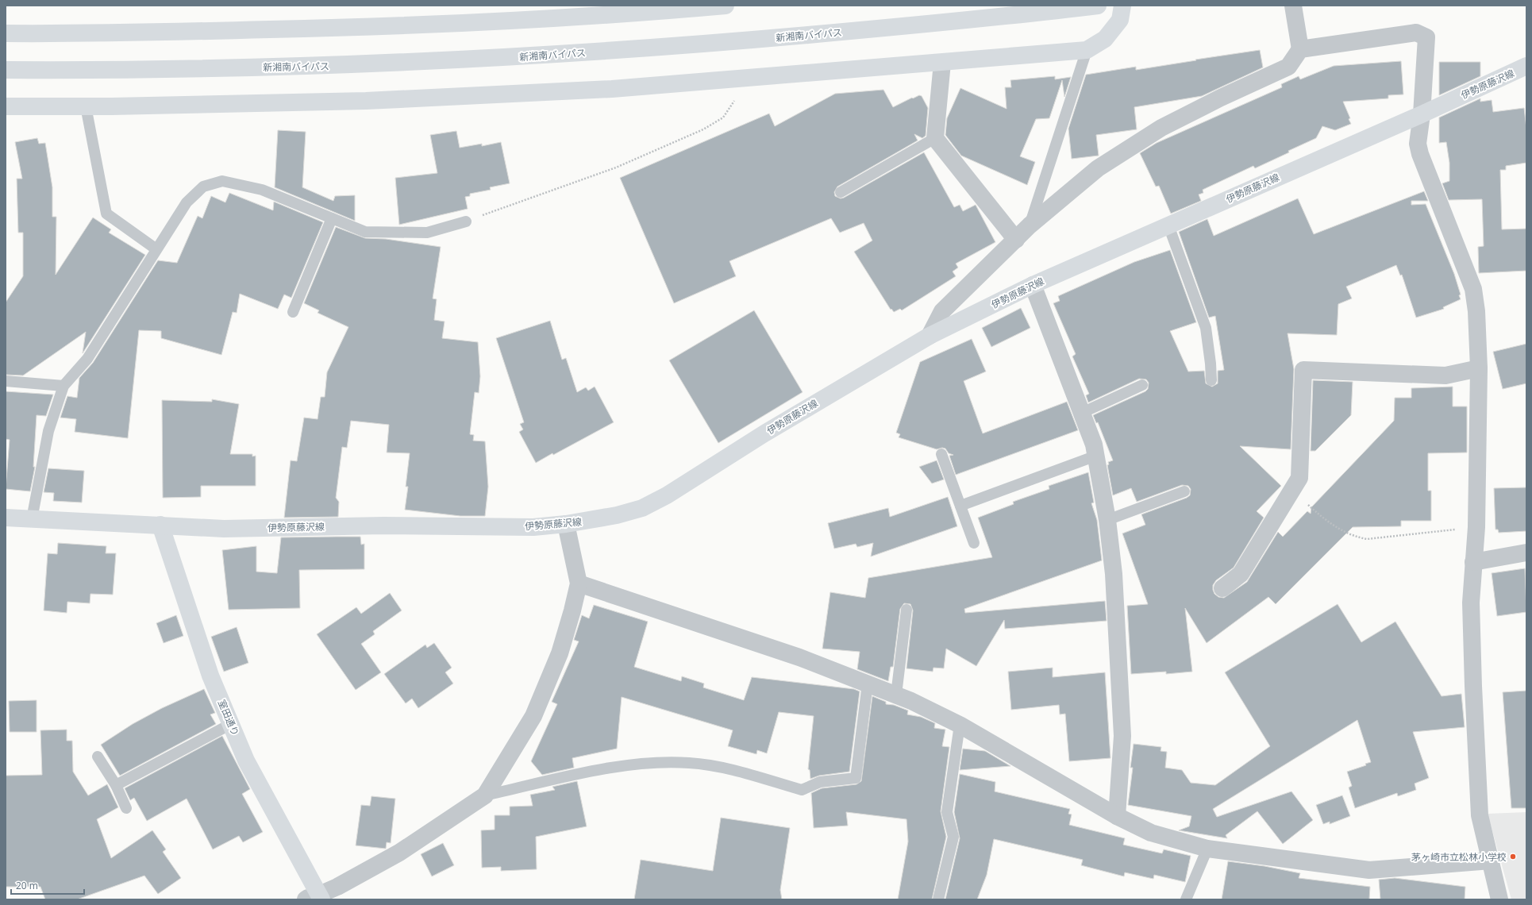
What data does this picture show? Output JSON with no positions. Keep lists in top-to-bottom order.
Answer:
{
  "streets": {
    "main road": ["新湘南バイパス", "伊勢原藤沢線", "室田通り"]
  },
  "crossings": [
    ["伊勢原藤沢線", "室田通り"]
  ],
  "places": ["茅ヶ崎市立松林小学校"],
  "scale_bar": "20 m"
}
